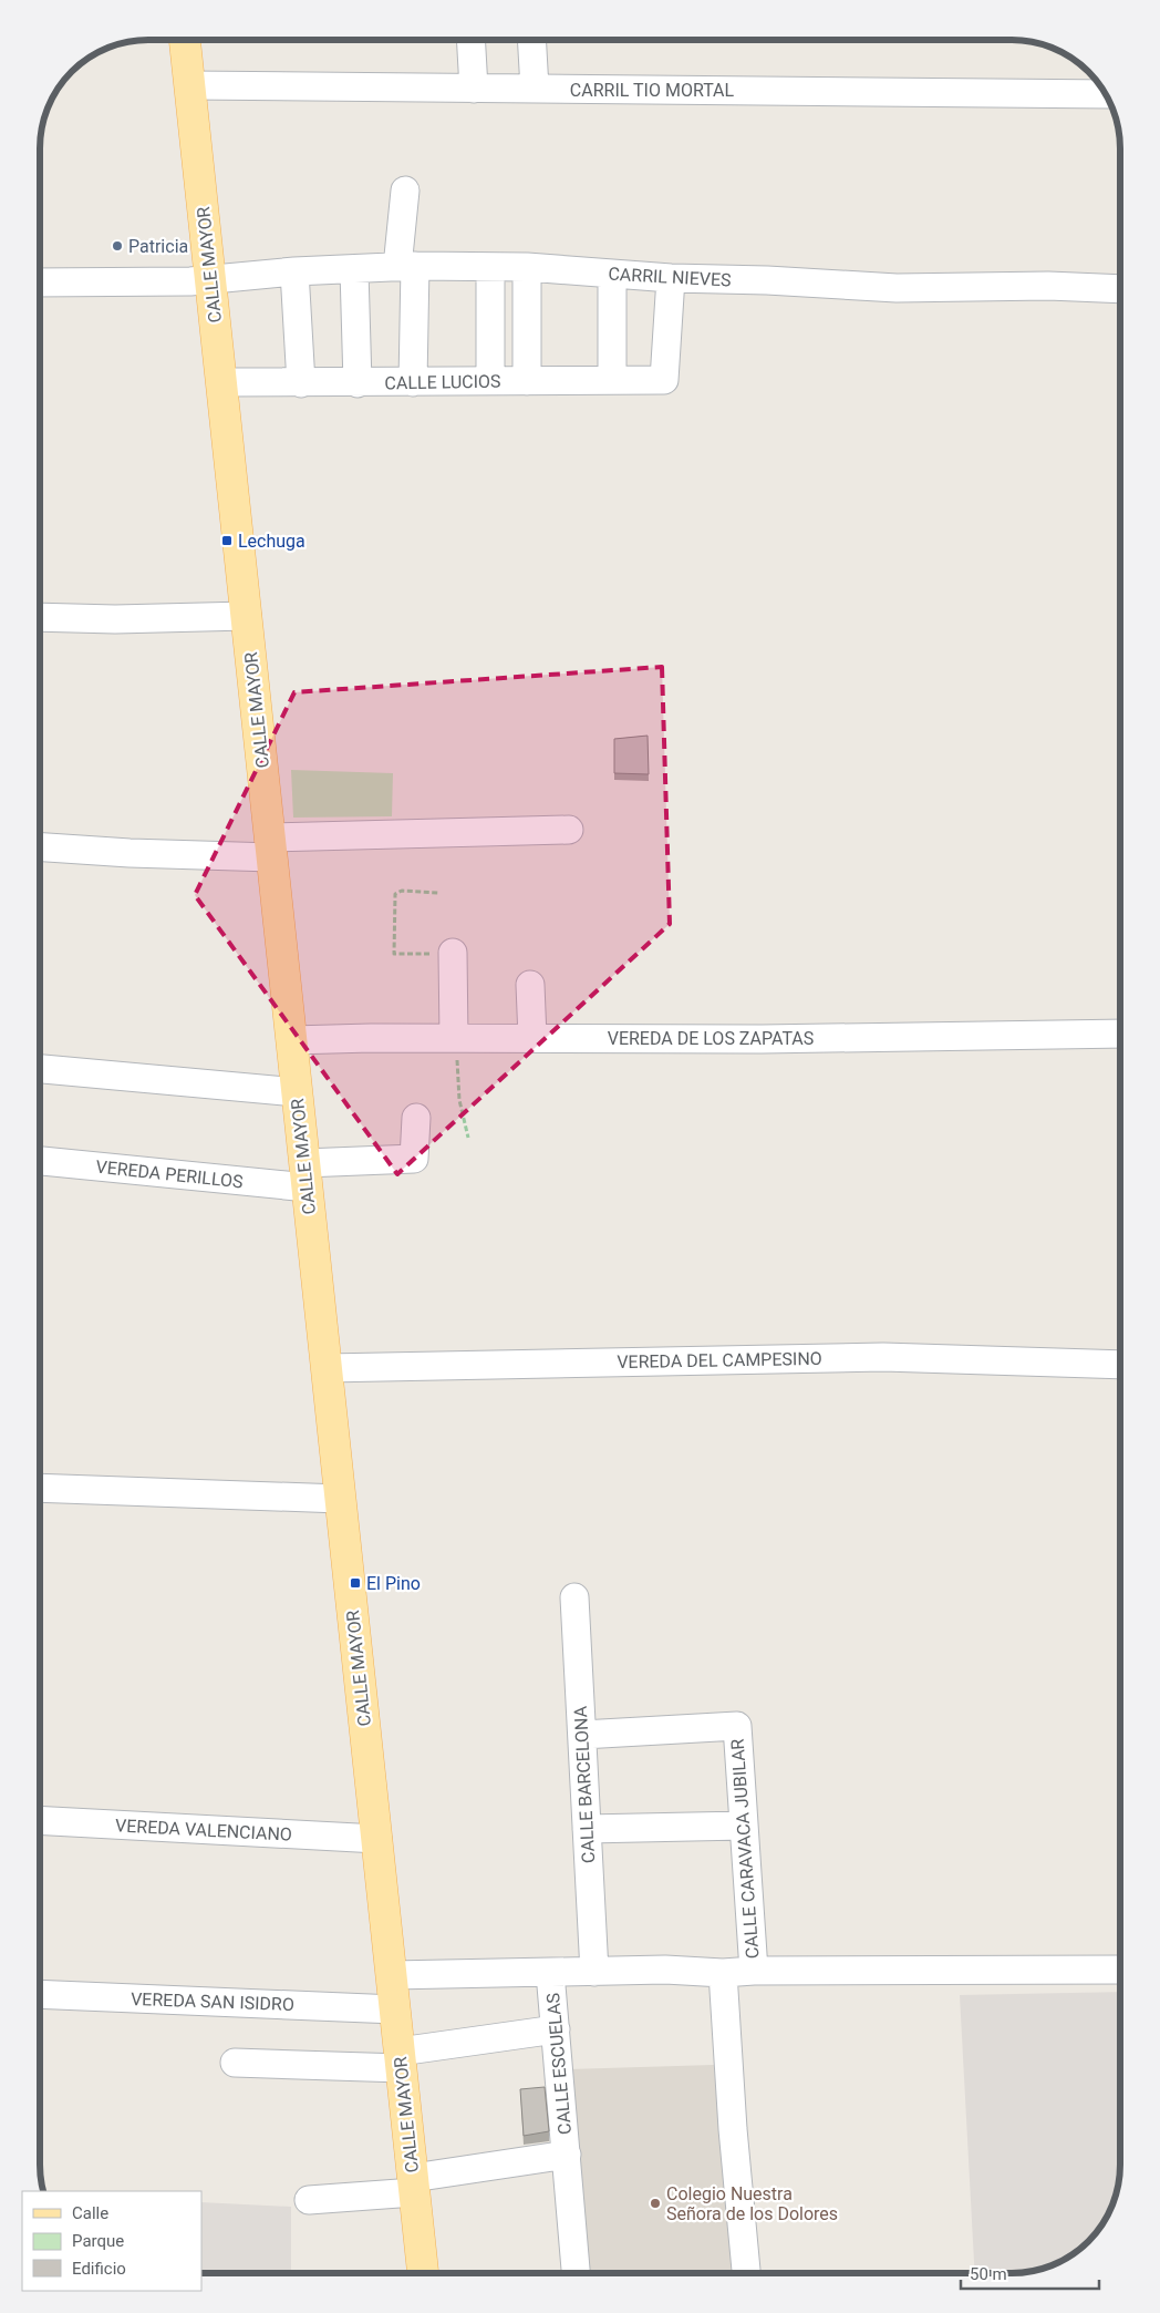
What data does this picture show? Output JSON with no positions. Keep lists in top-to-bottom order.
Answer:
{
  "streets": {
    "main road": ["CALLE MAYOR"],
    "street": [
      "CARRIL TIO MORTAL",
      "CARRIL NIEVES",
      "CALLE LUCIOS",
      "VEREDA DE LOS ZAPATAS",
      "VEREDA PERILLOS",
      "VEREDA DEL CAMPESINO",
      "CALLE BARCELONA",
      "VEREDA VALENCIANO",
      "CALLE CARAVACA JUBILAR",
      "VEREDA SAN ISIDRO",
      "CALLE ESCUELAS"
    ]
  },
  "crossings": [
    ["CARRIL TIO MORTAL", "CALLE MAYOR"],
    ["CALLE MAYOR", "CARRIL NIEVES"],
    ["CALLE MAYOR", "CALLE LUCIOS"],
    ["CALLE MAYOR", "VEREDA DE LOS ZAPATAS"],
    ["CALLE MAYOR", "VEREDA PERILLOS"],
    ["CALLE MAYOR", "VEREDA DEL CAMPESINO"],
    ["CALLE MAYOR", "VEREDA VALENCIANO"],
    ["CALLE MAYOR", "VEREDA SAN ISIDRO"],
    ["CALLE MAYOR", "CALLE ESCUELAS"],
    ["CARRIL NIEVES", "CALLE LUCIOS"],
    ["CALLE BARCELONA", "CALLE CARAVACA JUBILAR"]
  ],
  "places": {
    "other": ["Patricia", "Colegio Nuestra Señora de los Dolores"],
    "transit": ["Lechuga", "El Pino"]
  },
  "legend": ["Calle", "Parque", "Edificio"],
  "scale_bar": "50 m"
}
